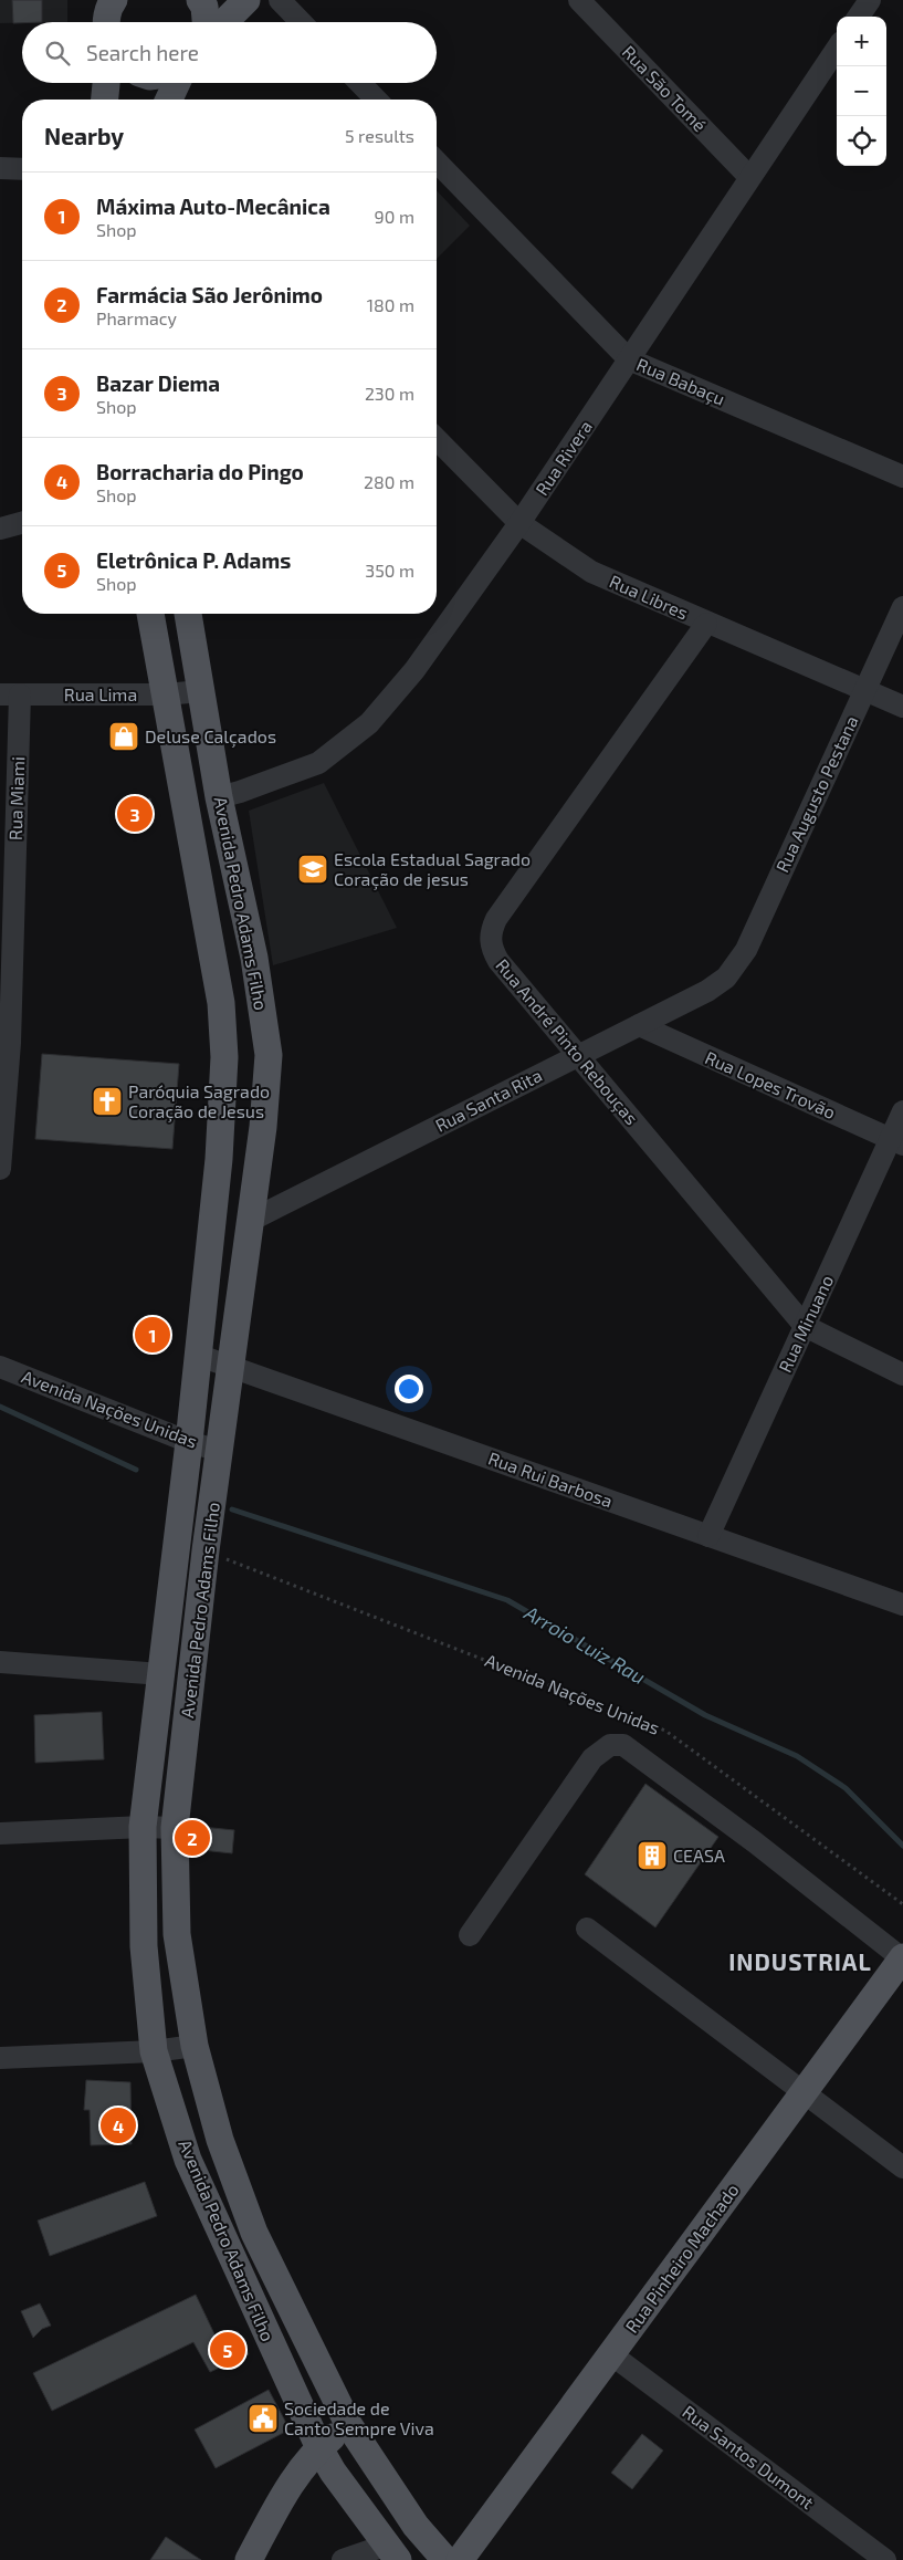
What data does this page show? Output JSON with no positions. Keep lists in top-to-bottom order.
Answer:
{
  "streets": {
    "main road": ["Avenida Pedro Adams Filho", "Rua Pinheiro Machado"],
    "street": [
      "Rua São Tomé",
      "Rua Babaçu",
      "Rua Rivera",
      "Rua Libres",
      "Rua Lima",
      "Rua Augusto Pestana",
      "Rua Miami",
      "Rua André Pinto Rebouças",
      "Rua Lopes Trovão",
      "Rua Santa Rita",
      "Rua Minuano",
      "Avenida Nações Unidas",
      "Rua Rui Barbosa",
      "Rua Santos Dumont"
    ]
  },
  "crossings": [
    ["Rua São Tomé", "Rua Rivera"],
    ["Rua Babaçu", "Rua Rivera"],
    ["Rua Rivera", "Rua Libres"],
    ["Rua Rivera", "Avenida Pedro Adams Filho"],
    ["Rua Libres", "Rua Augusto Pestana"],
    ["Rua Libres", "Rua André Pinto Rebouças"],
    ["Rua Lima", "Rua Miami"],
    ["Rua Lima", "Avenida Pedro Adams Filho"],
    ["Rua Augusto Pestana", "Rua Santa Rita"],
    ["Avenida Pedro Adams Filho", "Rua Santa Rita"],
    ["Avenida Pedro Adams Filho", "Avenida Nações Unidas"],
    ["Avenida Pedro Adams Filho", "Rua Rui Barbosa"],
    ["Rua André Pinto Rebouças", "Rua Santa Rita"],
    ["Rua André Pinto Rebouças", "Rua Minuano"],
    ["Rua Lopes Trovão", "Rua Santa Rita"],
    ["Rua Lopes Trovão", "Rua Minuano"],
    ["Rua Minuano", "Rua Rui Barbosa"],
    ["Rua Pinheiro Machado", "Rua Santos Dumont"]
  ],
  "districts": ["INDUSTRIAL"],
  "water": ["Arroio Luiz Rau"],
  "places": {
    "shop": ["Deluse Calçados"],
    "school or university": ["Escola Estadual Sagrado Coração de jesus"],
    "church": ["Paróquia Sagrado Coração de Jesus"],
    "building": ["CEASA"],
    "public building": ["Sociedade de Canto Sempre Viva"]
  },
  "page": {
    "map_buttons": ["+", "−"],
    "search": "Search here",
    "heading": ["Nearby", "5 results"],
    "list": [
      {
        "mark": "1",
        "name": "Máxima Auto-Mecânica",
        "note": "Shop",
        "value": "90 m"
      },
      {
        "mark": "2",
        "name": "Farmácia São Jerônimo",
        "note": "Pharmacy",
        "value": "180 m"
      },
      {
        "mark": "3",
        "name": "Bazar Diema",
        "note": "Shop",
        "value": "230 m"
      },
      {
        "mark": "4",
        "name": "Borracharia do Pingo",
        "note": "Shop",
        "value": "280 m"
      },
      {
        "mark": "5",
        "name": "Eletrônica P. Adams",
        "note": "Shop",
        "value": "350 m"
      }
    ],
    "pins": [
      "3",
      "1",
      "2",
      "4",
      "5"
    ]
  }
}
